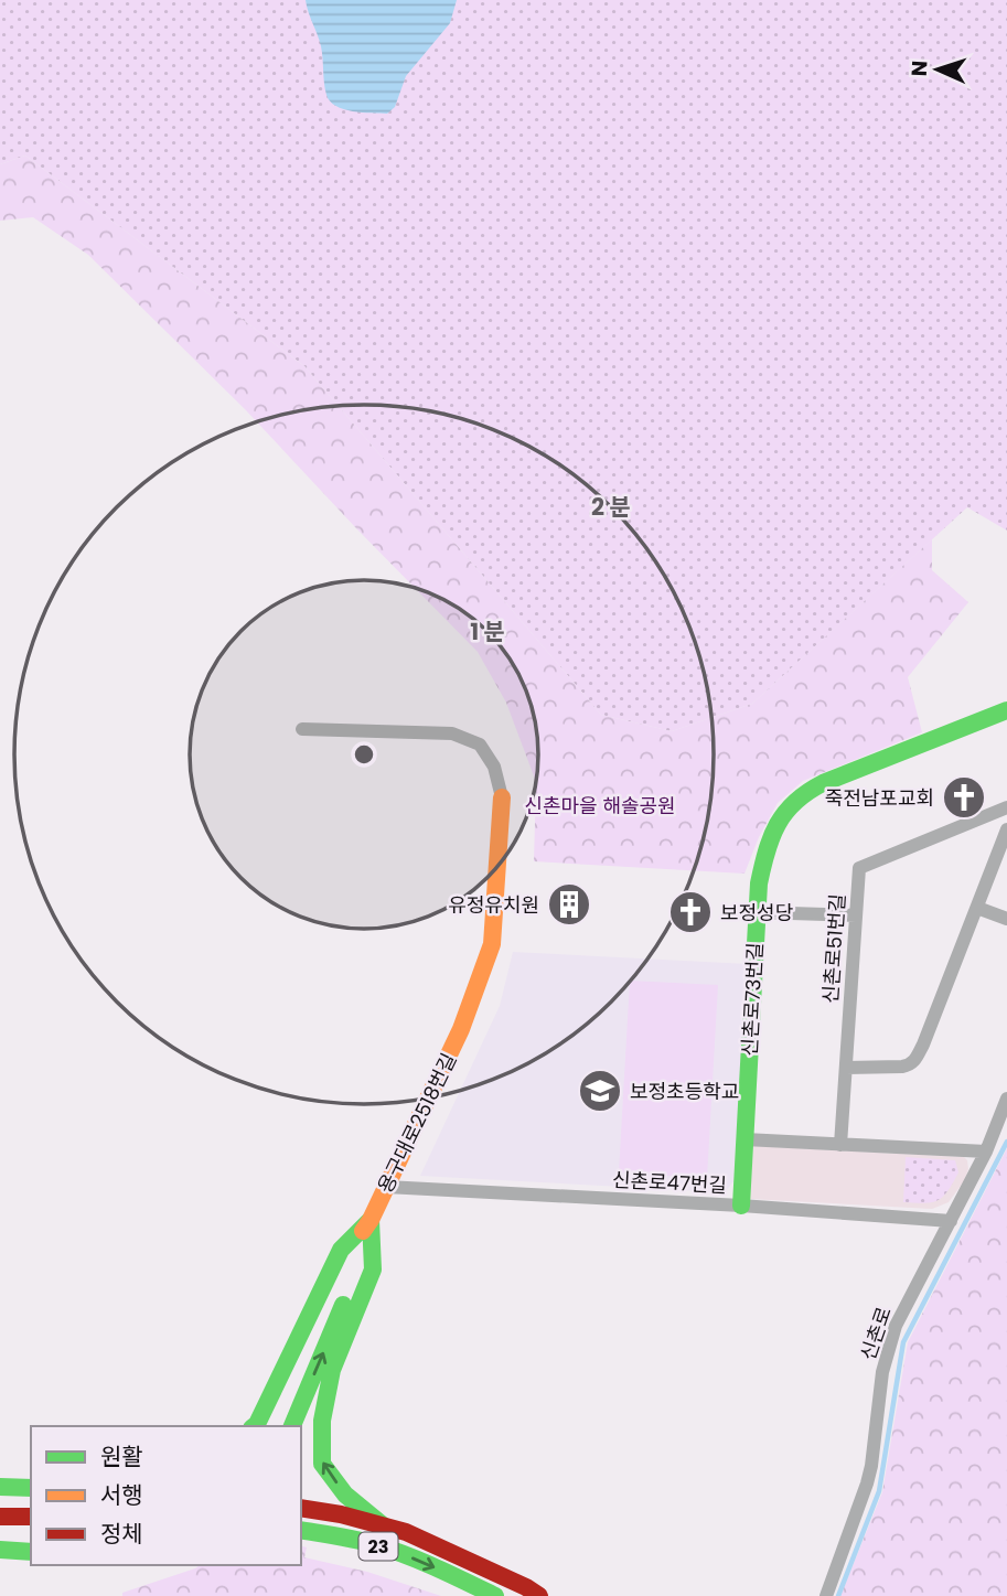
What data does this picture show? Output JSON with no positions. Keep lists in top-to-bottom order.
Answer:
{
  "streets": {
    "main road": ["신촌로73번길", "용구대로2518번길", "23"],
    "street": ["신촌로51번길", "신촌로47번길", "신촌로"]
  },
  "crossings": [
    ["신촌로73번길", "신촌로47번길"],
    ["용구대로2518번길", "신촌로47번길"],
    ["신촌로47번길", "신촌로"]
  ],
  "parks": ["신촌마을 해솔공원"],
  "places": {
    "church": ["죽전남포교회", "보정성당"],
    "building": ["유정유치원"],
    "school or university": ["보정초등학교"]
  },
  "legend": ["원활", "서행", "정체"],
  "north": "left",
  "rings": ["2 분", "1 분"]
}
